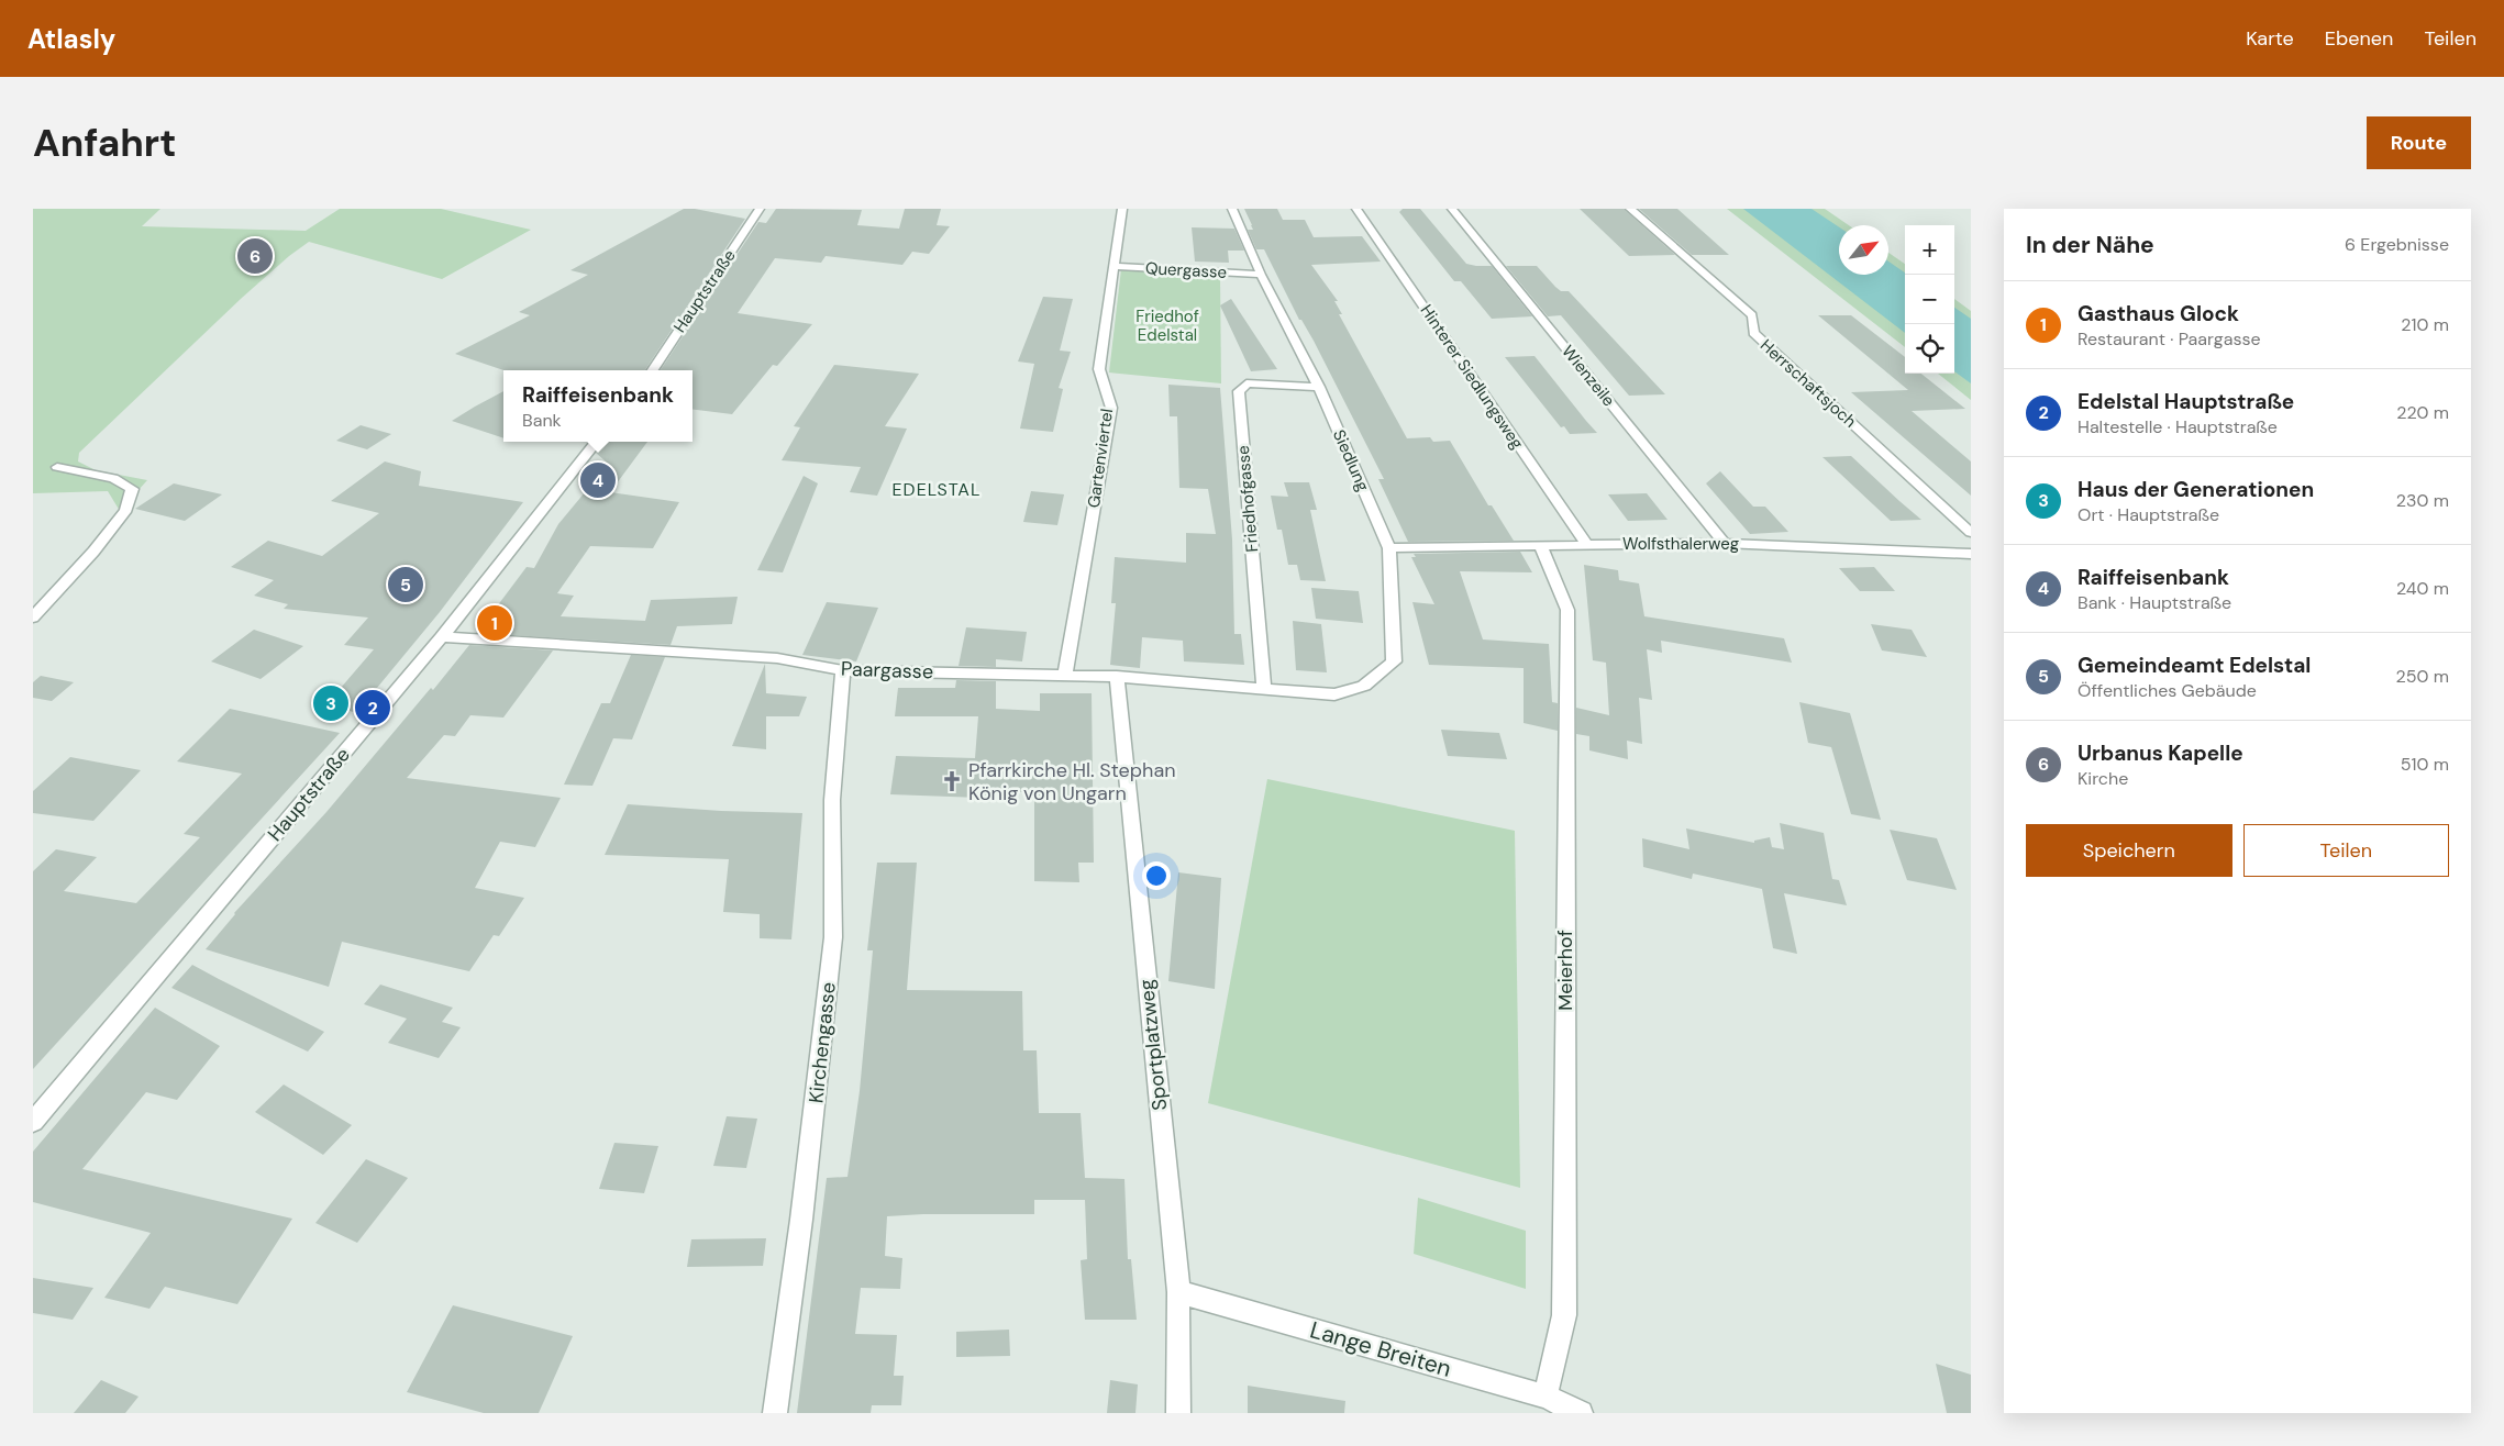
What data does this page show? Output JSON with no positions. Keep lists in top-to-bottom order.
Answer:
{
  "streets": {
    "street": [
      "Quergasse",
      "Hauptstraße",
      "Wienzeile",
      "Hinterer Siedlungsweg",
      "Herrschaftsjoch",
      "Gartenviertel",
      "Siedlung",
      "Friedhofgasse",
      "Wolfsthalerweg",
      "Paargasse",
      "Meierhof",
      "Kirchengasse",
      "Sportplatzweg",
      "Lange Breiten"
    ]
  },
  "crossings": [
    ["Quergasse", "Gartenviertel"],
    ["Quergasse", "Siedlung"],
    ["Hauptstraße", "Paargasse"],
    ["Wienzeile", "Wolfsthalerweg"],
    ["Hinterer Siedlungsweg", "Wolfsthalerweg"],
    ["Gartenviertel", "Paargasse"],
    ["Siedlung", "Friedhofgasse"],
    ["Siedlung", "Wolfsthalerweg"],
    ["Siedlung", "Paargasse"],
    ["Friedhofgasse", "Paargasse"],
    ["Wolfsthalerweg", "Meierhof"],
    ["Paargasse", "Kirchengasse"],
    ["Paargasse", "Sportplatzweg"],
    ["Meierhof", "Lange Breiten"],
    ["Sportplatzweg", "Lange Breiten"]
  ],
  "districts": ["EDELSTAL"],
  "parks": ["Friedhof Edelstal"],
  "places": {
    "church": ["Pfarrkirche Hl. Stephan König von Ungarn"]
  },
  "north": "top right",
  "page": {
    "header": "Atlasly",
    "nav": ["Karte", "Ebenen", "Teilen"],
    "buttons": [
      "Route",
      ["Speichern", "Teilen"]
    ],
    "title": "Anfahrt",
    "heading": ["In der Nähe", "6 Ergebnisse"],
    "map_buttons": ["+", "−"],
    "pins": [
      "6",
      "4",
      "5",
      "1",
      "3",
      "2"
    ],
    "list": [
      {
        "mark": "1",
        "name": "Gasthaus Glock",
        "note": "Restaurant · Paargasse",
        "value": "210 m"
      },
      {
        "mark": "2",
        "name": "Edelstal Hauptstraße",
        "note": "Haltestelle · Hauptstraße",
        "value": "220 m"
      },
      {
        "mark": "3",
        "name": "Haus der Generationen",
        "note": "Ort · Hauptstraße",
        "value": "230 m"
      },
      {
        "mark": "4",
        "name": "Raiffeisenbank",
        "note": "Bank · Hauptstraße",
        "value": "240 m"
      },
      {
        "mark": "5",
        "name": "Gemeindeamt Edelstal",
        "note": "Öffentliches Gebäude",
        "value": "250 m"
      },
      {
        "mark": "6",
        "name": "Urbanus Kapelle",
        "note": "Kirche",
        "value": "510 m"
      }
    ],
    "popup": ["Raiffeisenbank", "Bank"]
  }
}
